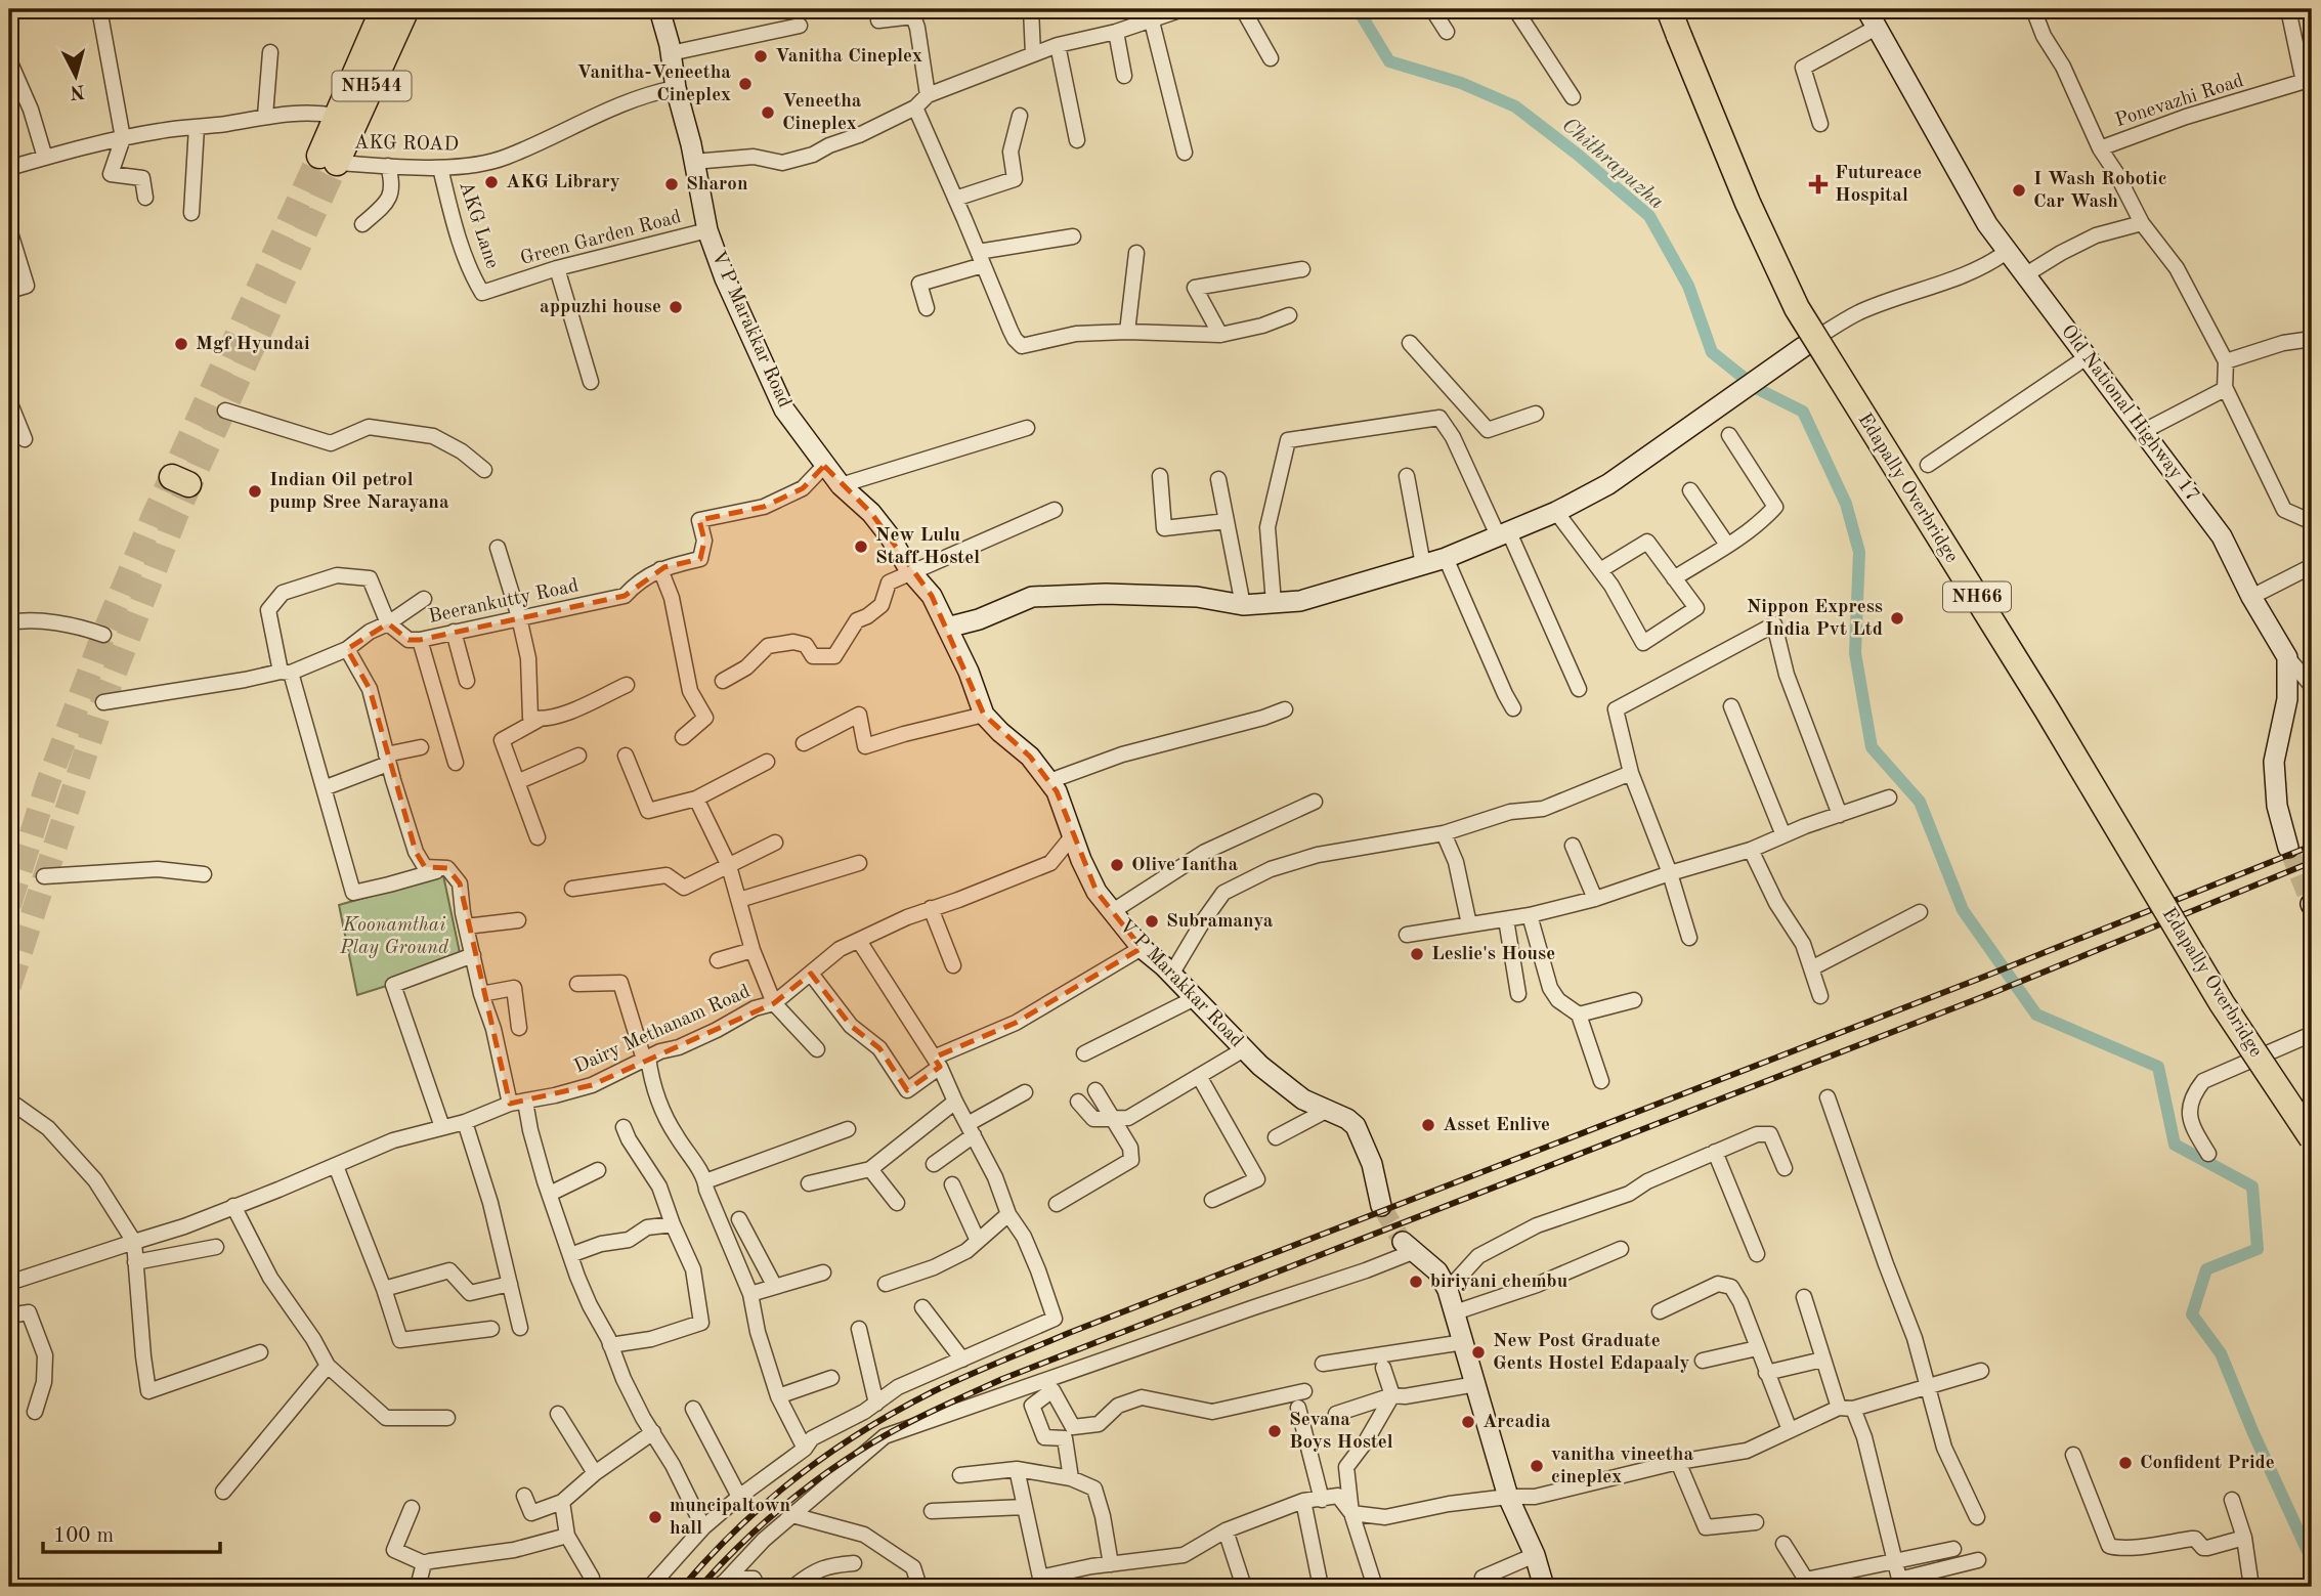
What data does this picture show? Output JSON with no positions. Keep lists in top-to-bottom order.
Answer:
{
  "streets": {
    "highway": ["NH544", "Edapally Overbridge", "NH66"],
    "street": [
      "Ponevazhi Road",
      "AKG ROAD",
      "AKG Lane",
      "Green Garden Road",
      "V P Marakkar Road",
      "Old National Highway 17",
      "Beerankutty Road",
      "Dairy Methanam Road"
    ]
  },
  "crossings": [
    ["NH544", "AKG ROAD"],
    ["AKG ROAD", "AKG Lane"],
    ["AKG ROAD", "V P Marakkar Road"],
    ["AKG Lane", "Green Garden Road"],
    ["Green Garden Road", "V P Marakkar Road"],
    ["V P Marakkar Road", "Beerankutty Road"],
    ["V P Marakkar Road", "Dairy Methanam Road"]
  ],
  "water": ["Chithrapuzha"],
  "parks": ["Koonamthai Play Ground"],
  "places": {
    "other": [
      "Vanitha Cineplex",
      "Vanitha-Veneetha Cineplex",
      "Veneetha Cineplex",
      "AKG Library",
      "Sharon",
      "I Wash Robotic Car Wash",
      "appuzhi house",
      "Mgf Hyundai",
      "Indian Oil petrol pump Sree Narayana",
      "New Lulu Staff Hostel",
      "Nippon Express India Pvt Ltd",
      "Olive Iantha",
      "Subramanya",
      "Leslie's House",
      "Asset Enlive",
      "biriyani chembu",
      "New Post Graduate Gents Hostel Edapaaly",
      "Arcadia",
      "Sevana Boys Hostel",
      "Confident Pride",
      "vanitha vineetha cineplex",
      "muncipaltown hall"
    ],
    "health": ["Futureace Hospital"]
  },
  "scale_bar": "100 m",
  "north": "bottom"
}
